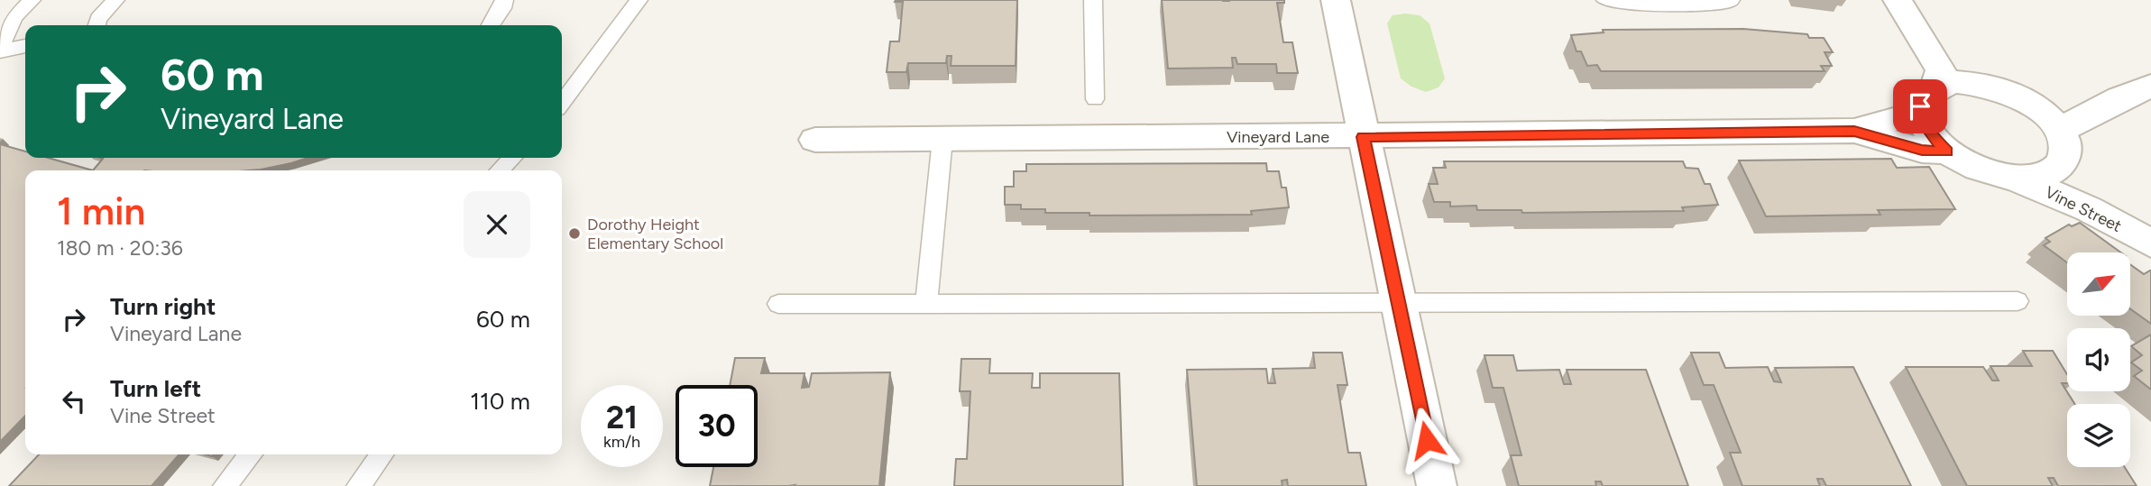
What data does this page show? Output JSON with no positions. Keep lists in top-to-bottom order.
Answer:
{
  "streets": {
    "street": ["Vineyard Lane", "Vine Street"]
  },
  "crossings": [
    ["Vineyard Lane", "Vine Street"]
  ],
  "places": ["Dorothy Height Elementary School"],
  "north": "top right",
  "page": {
    "turn": ["60 m", "Vineyard Lane"],
    "heading": ["1 min", "180 m · 20:36"],
    "list": [
      {
        "name": "Turn right",
        "note": "Vineyard Lane",
        "value": "60 m"
      },
      {
        "name": "Turn left",
        "note": "Vine Street",
        "value": "110 m"
      }
    ],
    "speed": "21 km/h",
    "limit": "30"
  }
}
